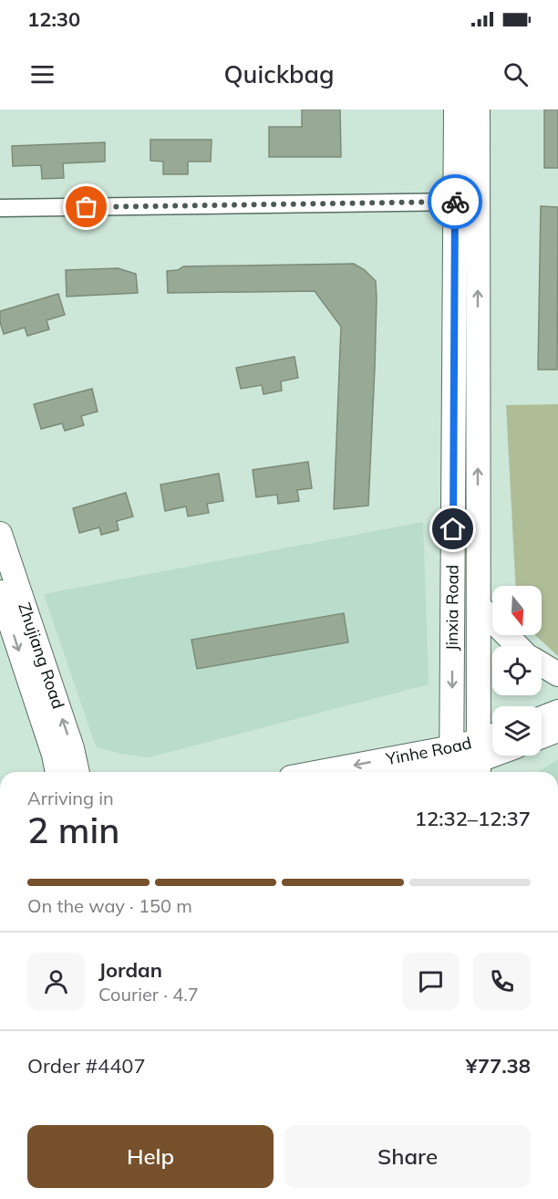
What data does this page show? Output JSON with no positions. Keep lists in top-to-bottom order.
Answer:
{
  "streets": {
    "main road": ["Jinxia Road", "Zhujiang Road", "Yinhe Road"]
  },
  "crossings": [
    ["Jinxia Road", "Yinhe Road"]
  ],
  "north": "bottom",
  "page": {
    "status": "12:30",
    "header": "Quickbag",
    "heading": ["2 min", "Arriving in", "12:32–12:37"],
    "panel": [
      "Jordan",
      "Courier · 4.7",
      "Order #4407",
      "¥77.38"
    ],
    "bar": "On the way · 150 m",
    "buttons": ["Help", "Share"]
  }
}
